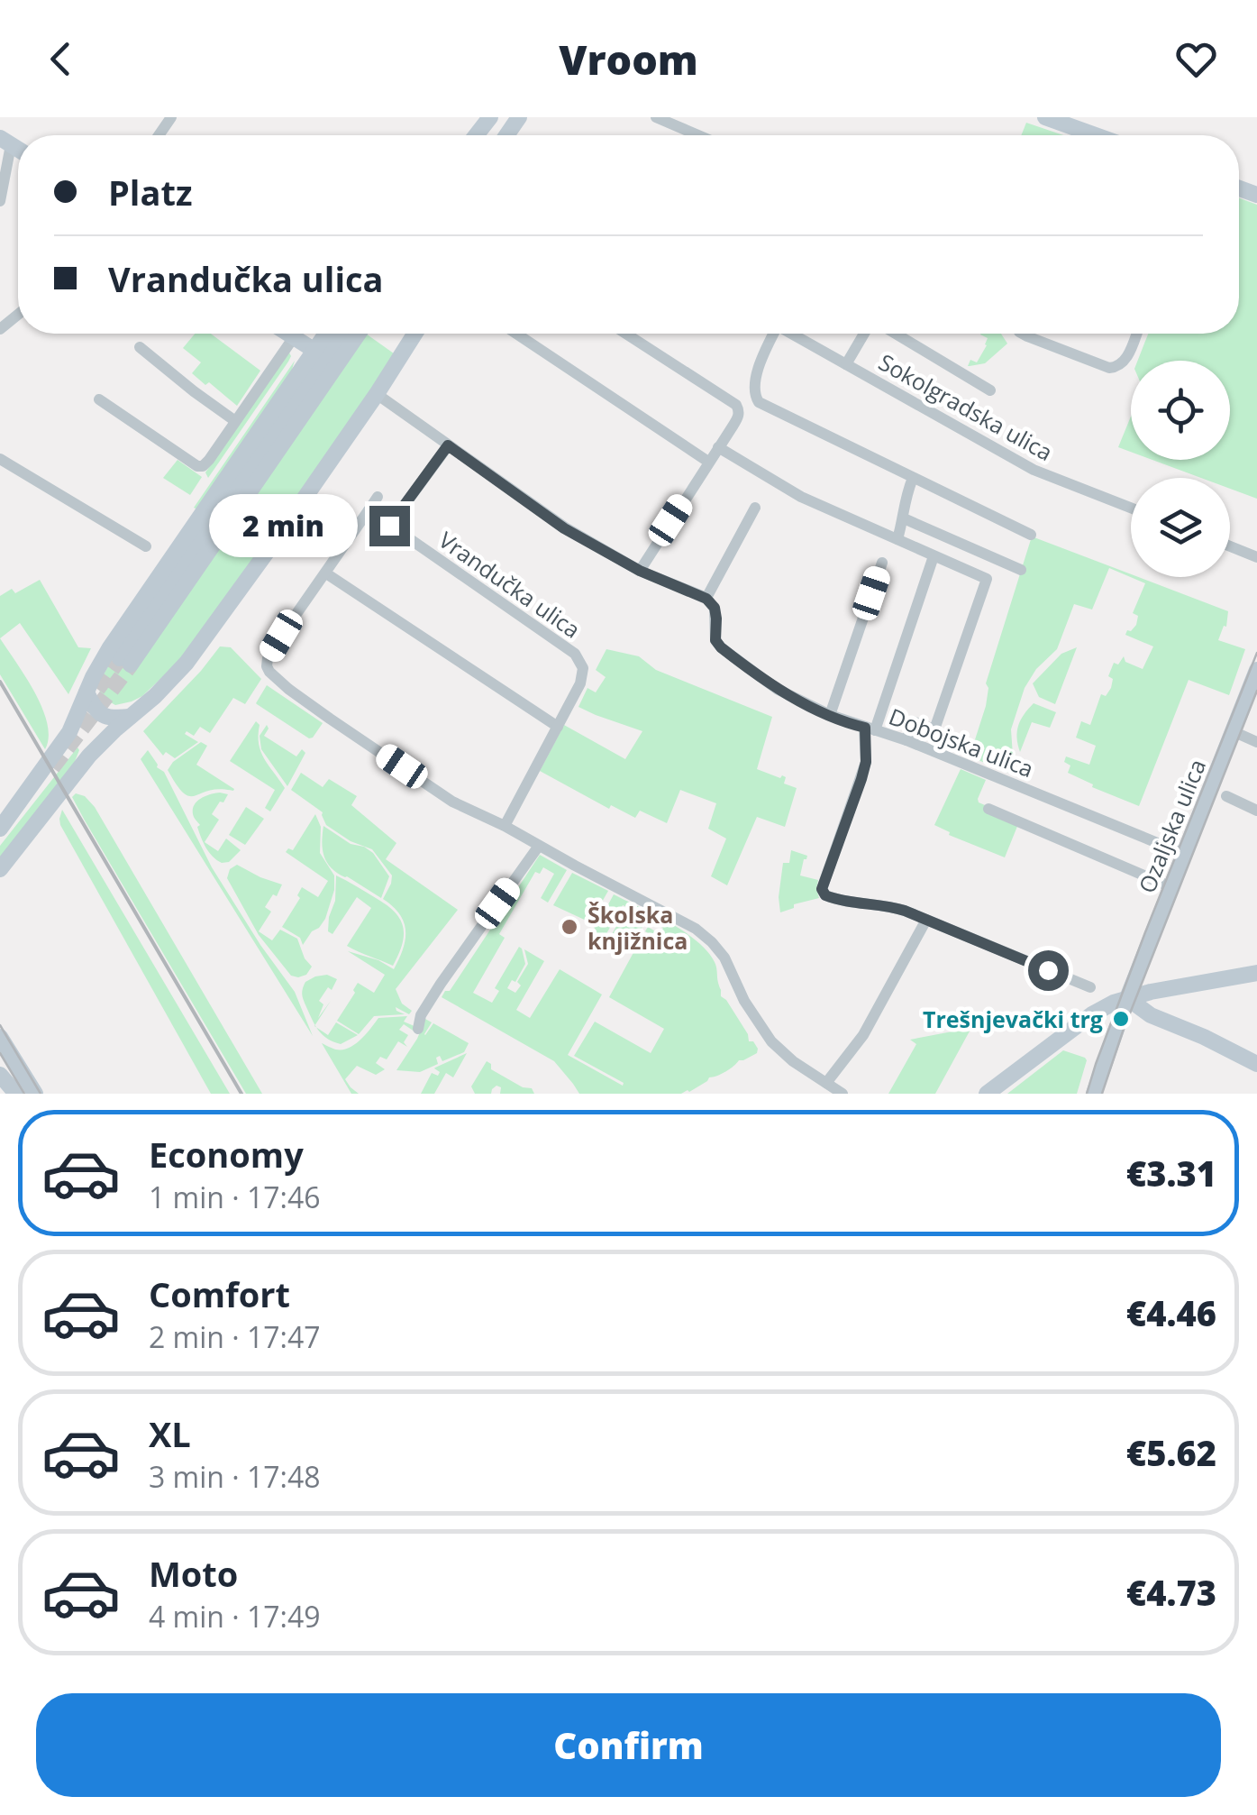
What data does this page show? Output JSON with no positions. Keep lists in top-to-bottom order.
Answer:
{
  "streets": {
    "main road": ["Ozaljska ulica"],
    "street": ["Sokolgradska ulica", "Vrandučka ulica", "Dobojska ulica"]
  },
  "crossings": [
    ["Dobojska ulica", "Ozaljska ulica"]
  ],
  "places": ["Školska knjižnica", "Trešnjevački trg"],
  "page": {
    "header": "Vroom",
    "banner": ["Platz", "Vrandučka ulica"],
    "bubble": "2 min",
    "list": [
      {
        "name": "Economy",
        "note": "1 min · 17:46",
        "value": "€3.31"
      },
      {
        "name": "Comfort",
        "note": "2 min · 17:47",
        "value": "€4.46"
      },
      {
        "name": "XL",
        "note": "3 min · 17:48",
        "value": "€5.62"
      },
      {
        "name": "Moto",
        "note": "4 min · 17:49",
        "value": "€4.73"
      }
    ],
    "buttons": "Confirm"
  }
}
